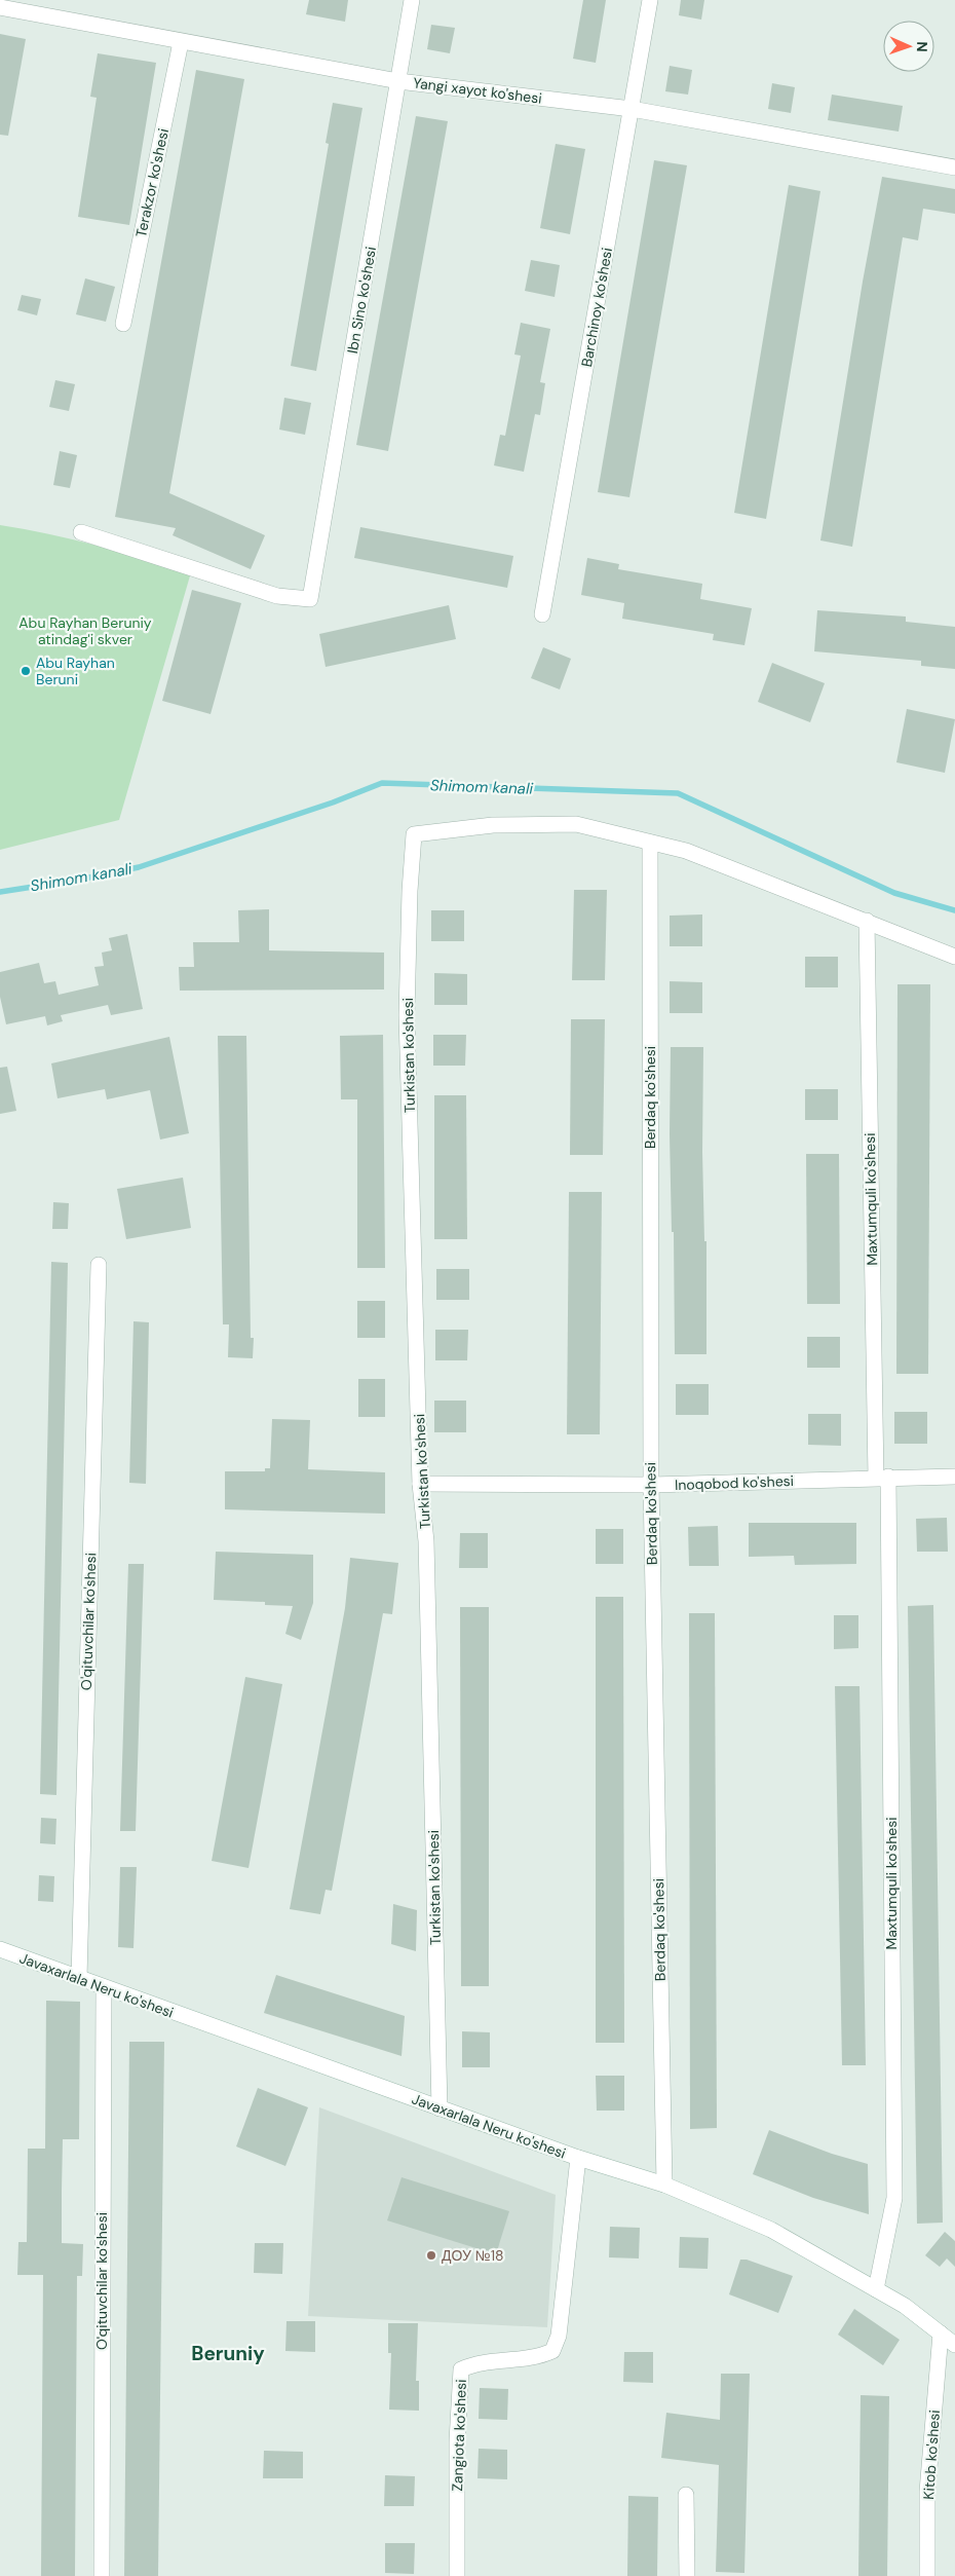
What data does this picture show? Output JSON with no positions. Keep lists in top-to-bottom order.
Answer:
{
  "streets": {
    "street": [
      "Yangi xayot ko'shesi",
      "Terakzor ko'shesi",
      "Ibn Sino ko'shesi",
      "Barchinoy ko'shesi",
      "Turkistan ko'shesi",
      "Berdaq ko'shesi",
      "Maxtumquli ko'shesi",
      "Inoqobod ko'shesi",
      "O'qituvchilar ko'shesi",
      "Javaxarlala Neru ko'shesi",
      "Zangiota ko'shesi",
      "Kitob ko'shesi"
    ]
  },
  "crossings": [
    ["Yangi xayot ko'shesi", "Terakzor ko'shesi"],
    ["Yangi xayot ko'shesi", "Ibn Sino ko'shesi"],
    ["Yangi xayot ko'shesi", "Barchinoy ko'shesi"],
    ["Turkistan ko'shesi", "Berdaq ko'shesi"],
    ["Turkistan ko'shesi", "Inoqobod ko'shesi"],
    ["Turkistan ko'shesi", "Javaxarlala Neru ko'shesi"],
    ["Berdaq ko'shesi", "Inoqobod ko'shesi"],
    ["Berdaq ko'shesi", "Javaxarlala Neru ko'shesi"],
    ["Maxtumquli ko'shesi", "Inoqobod ko'shesi"],
    ["Maxtumquli ko'shesi", "Javaxarlala Neru ko'shesi"],
    ["O'qituvchilar ko'shesi", "Javaxarlala Neru ko'shesi"],
    ["Javaxarlala Neru ko'shesi", "Zangiota ko'shesi"],
    ["Javaxarlala Neru ko'shesi", "Kitob ko'shesi"]
  ],
  "districts": ["Beruniy"],
  "water": ["Shimom kanali"],
  "parks": ["Abu Rayhan Beruniy atindag'i skver"],
  "places": ["Abu Rayhan Beruni", "ДОУ №18"],
  "north": "right"
}
